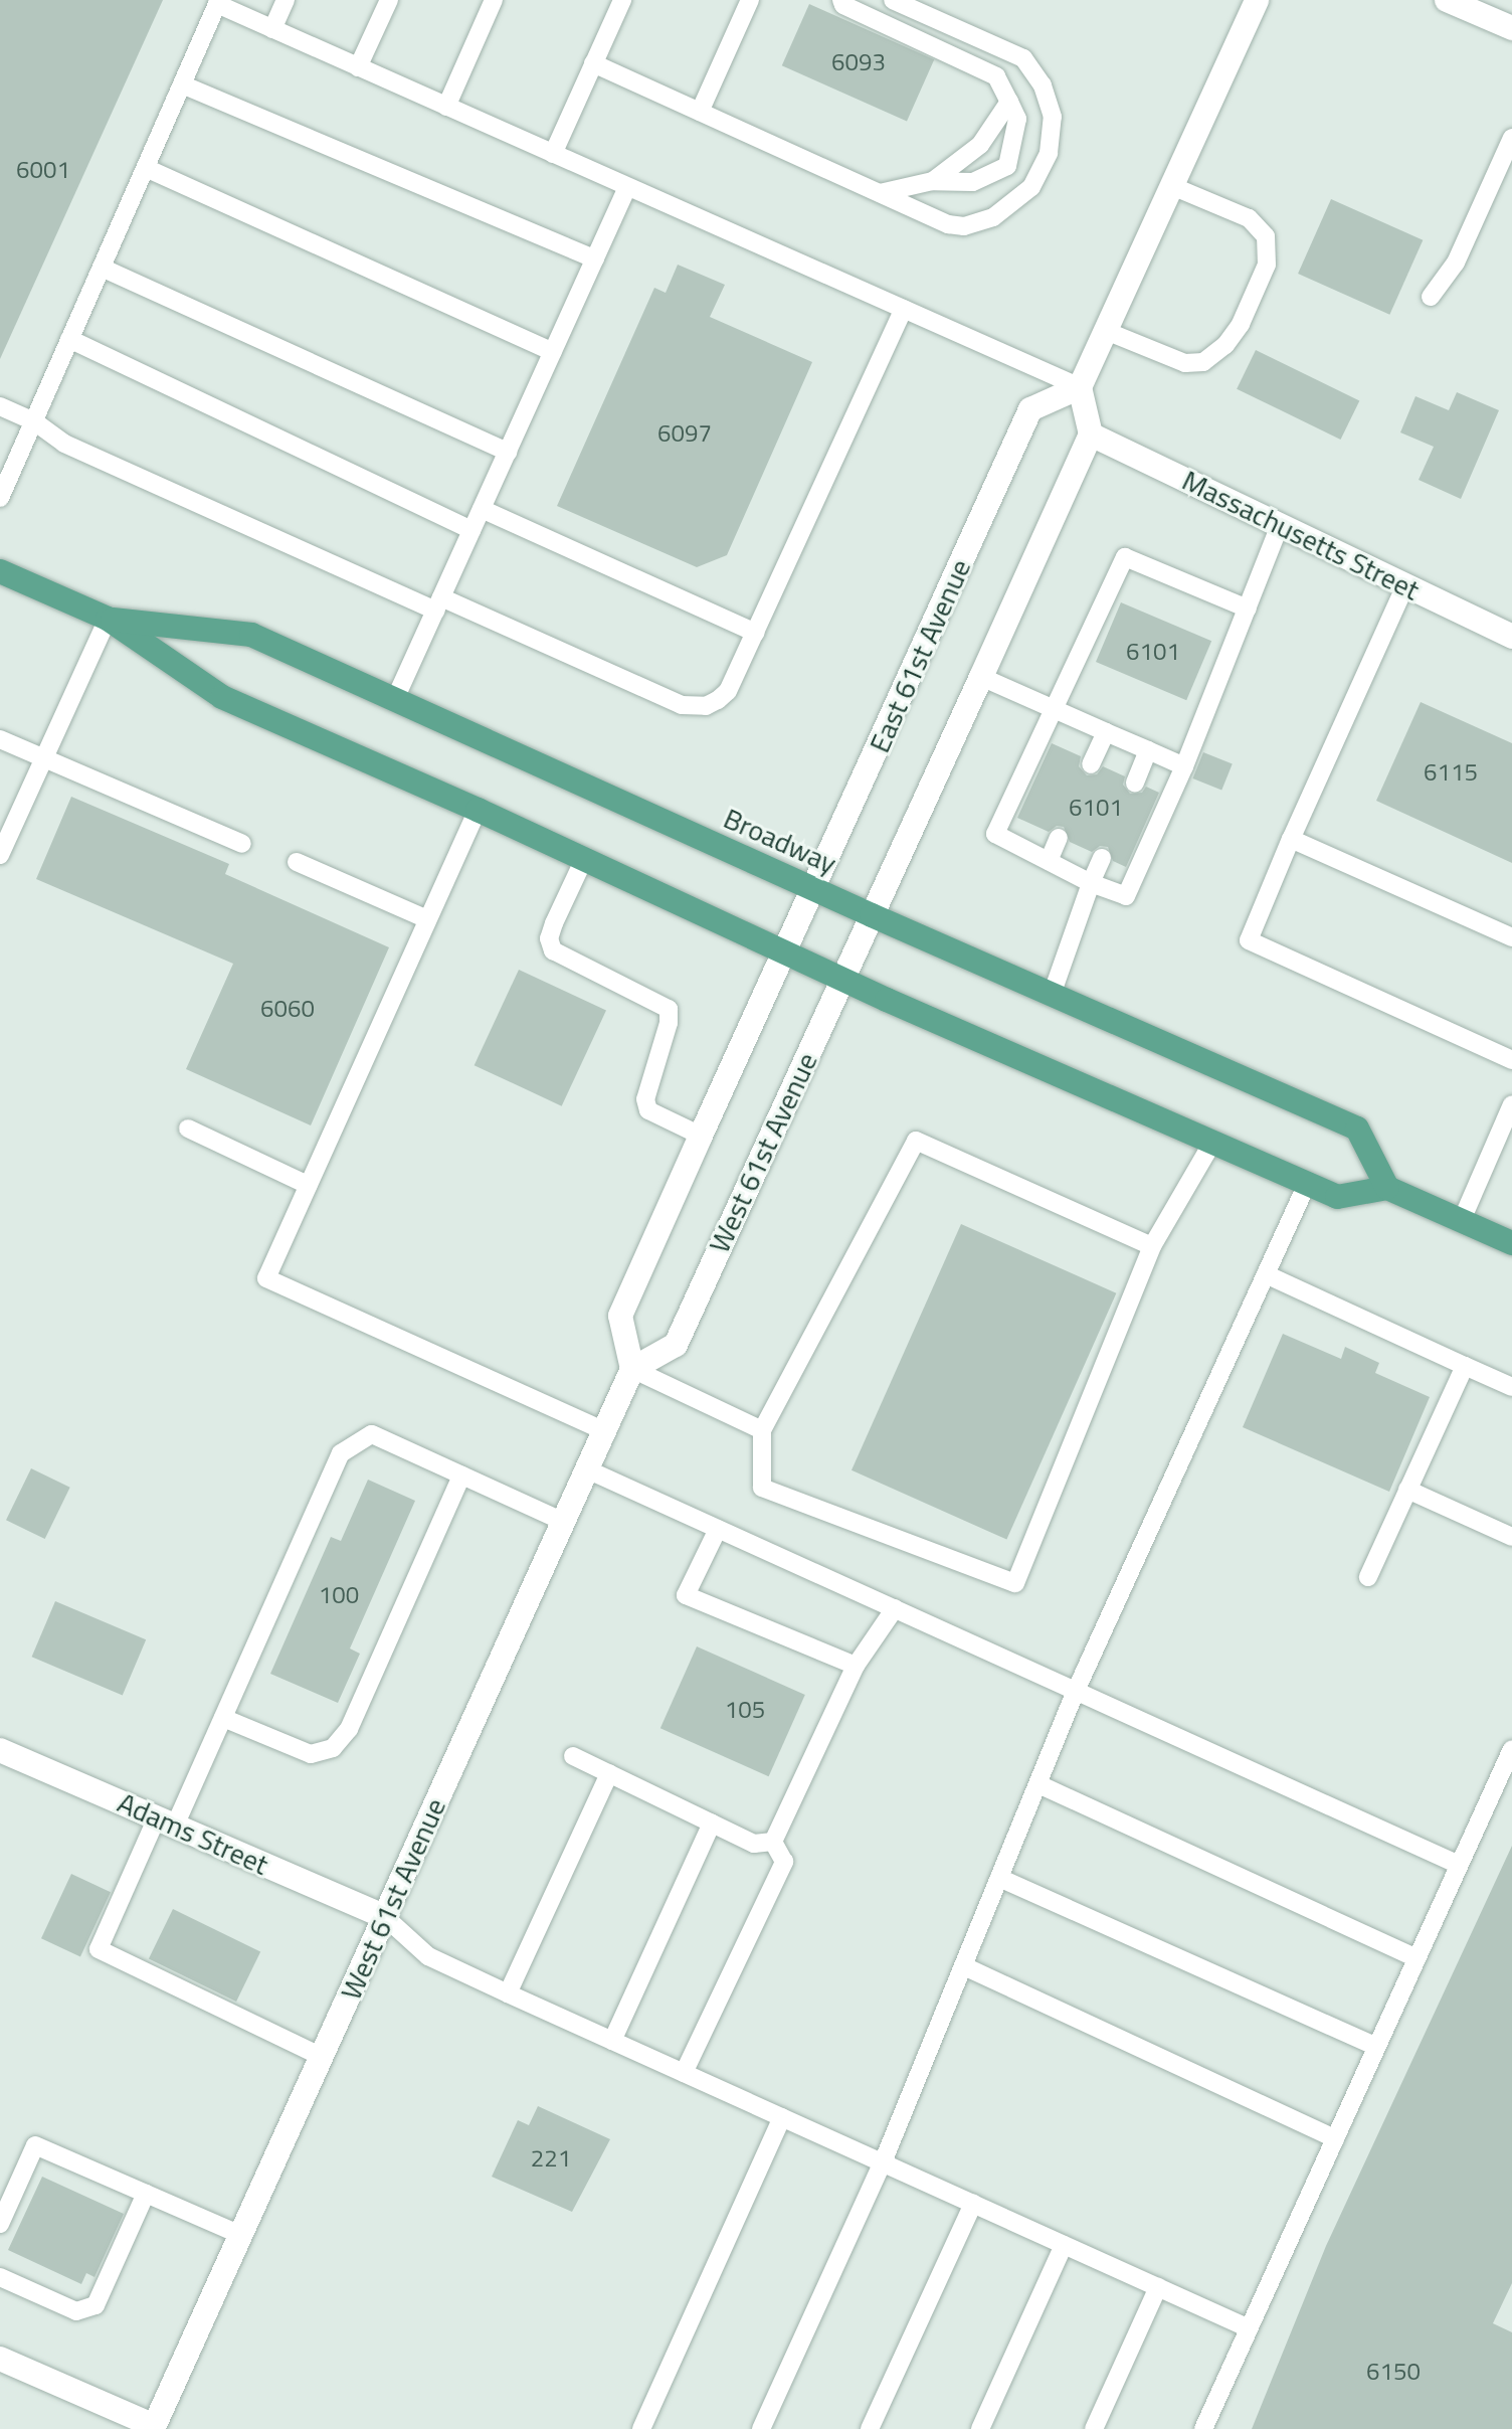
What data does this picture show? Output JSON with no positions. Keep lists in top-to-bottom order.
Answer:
{
  "streets": {
    "main road": [
      "Massachusetts Street",
      "East 61st Avenue",
      "Broadway",
      "West 61st Avenue",
      "Adams Street"
    ]
  },
  "crossings": [
    ["East 61st Avenue", "Broadway"],
    ["Broadway", "West 61st Avenue"],
    ["West 61st Avenue", "Adams Street"]
  ],
  "house_numbers": [
    "6093",
    "6001",
    "6097",
    "6101",
    "6115",
    "6101",
    "6060",
    "100",
    "105",
    "221",
    "6150"
  ]
}
